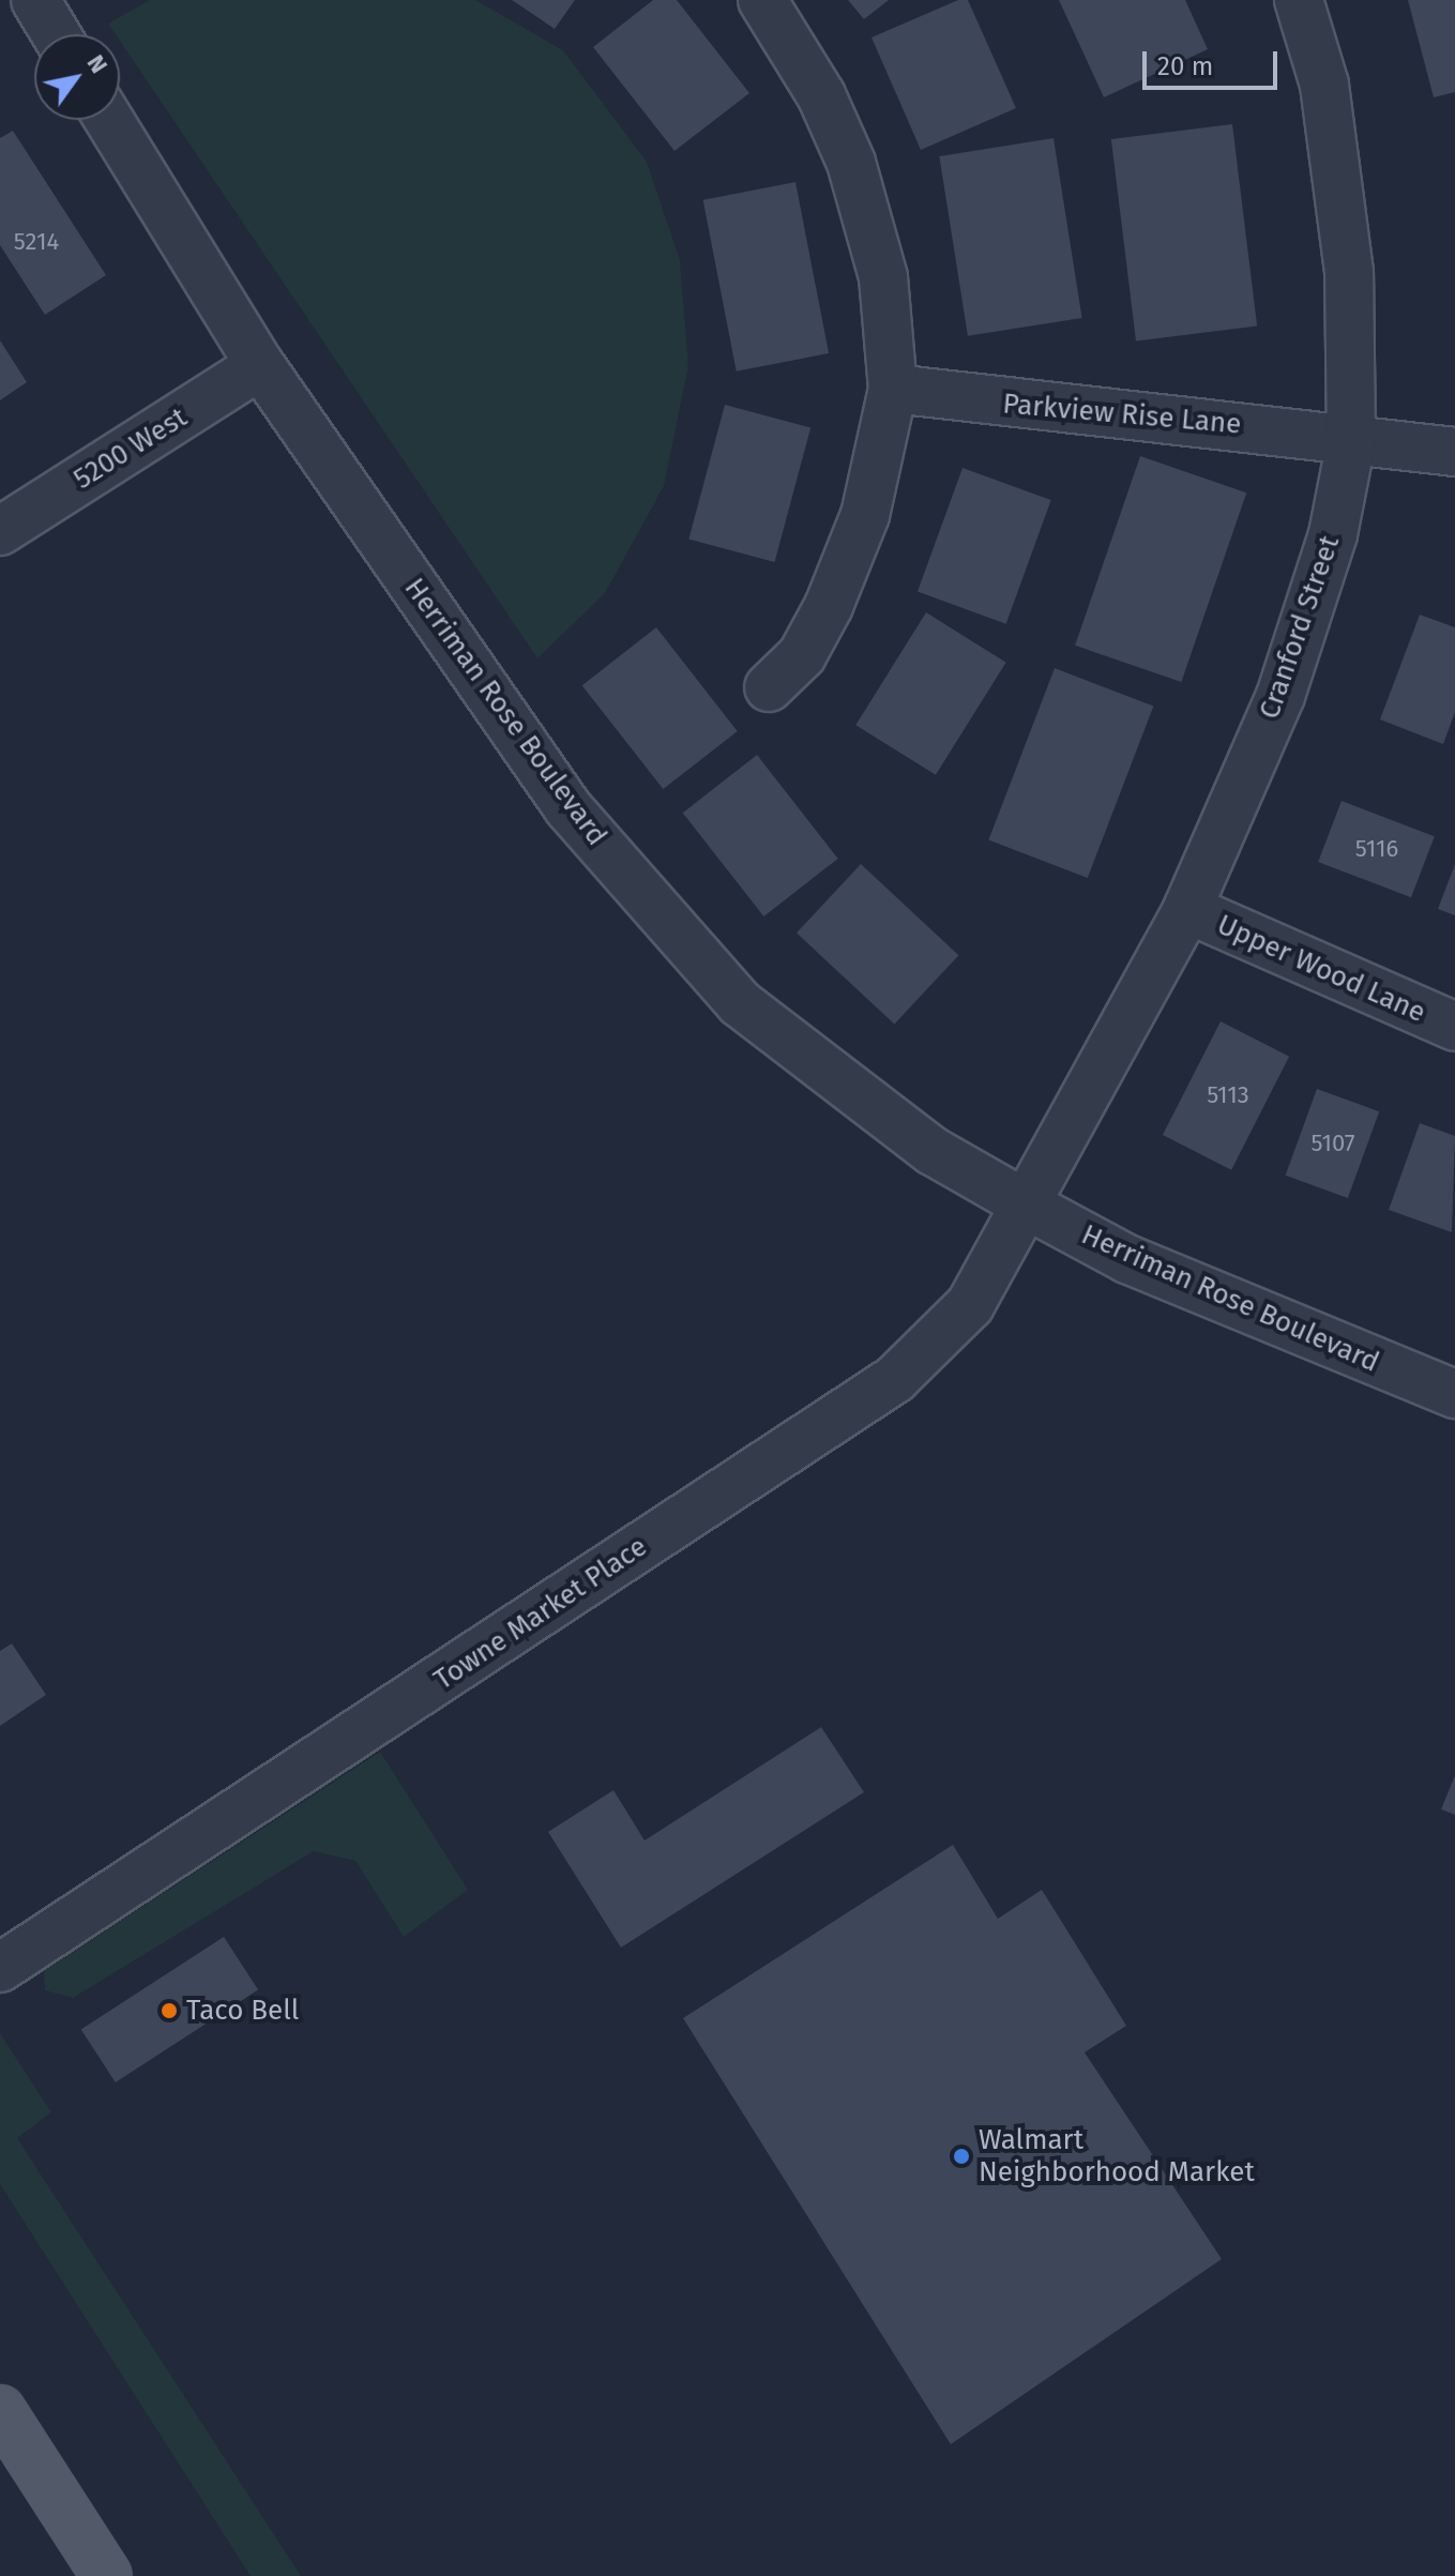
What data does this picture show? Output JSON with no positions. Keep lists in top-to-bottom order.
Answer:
{
  "streets": {
    "street": [
      "Parkview Rise Lane",
      "5200 West",
      "Cranford Street",
      "Herriman Rose Boulevard",
      "Upper Wood Lane",
      "Towne Market Place"
    ]
  },
  "crossings": [
    ["Parkview Rise Lane", "Cranford Street"],
    ["5200 West", "Herriman Rose Boulevard"],
    ["Cranford Street", "Herriman Rose Boulevard"],
    ["Cranford Street", "Upper Wood Lane"],
    ["Cranford Street", "Towne Market Place"],
    ["Herriman Rose Boulevard", "Towne Market Place"]
  ],
  "places": ["Taco Bell", "Walmart Neighborhood Market"],
  "house_numbers": [
    "5214",
    "5116",
    "5113",
    "5107"
  ],
  "scale_bar": "20 m",
  "north": "top right"
}
